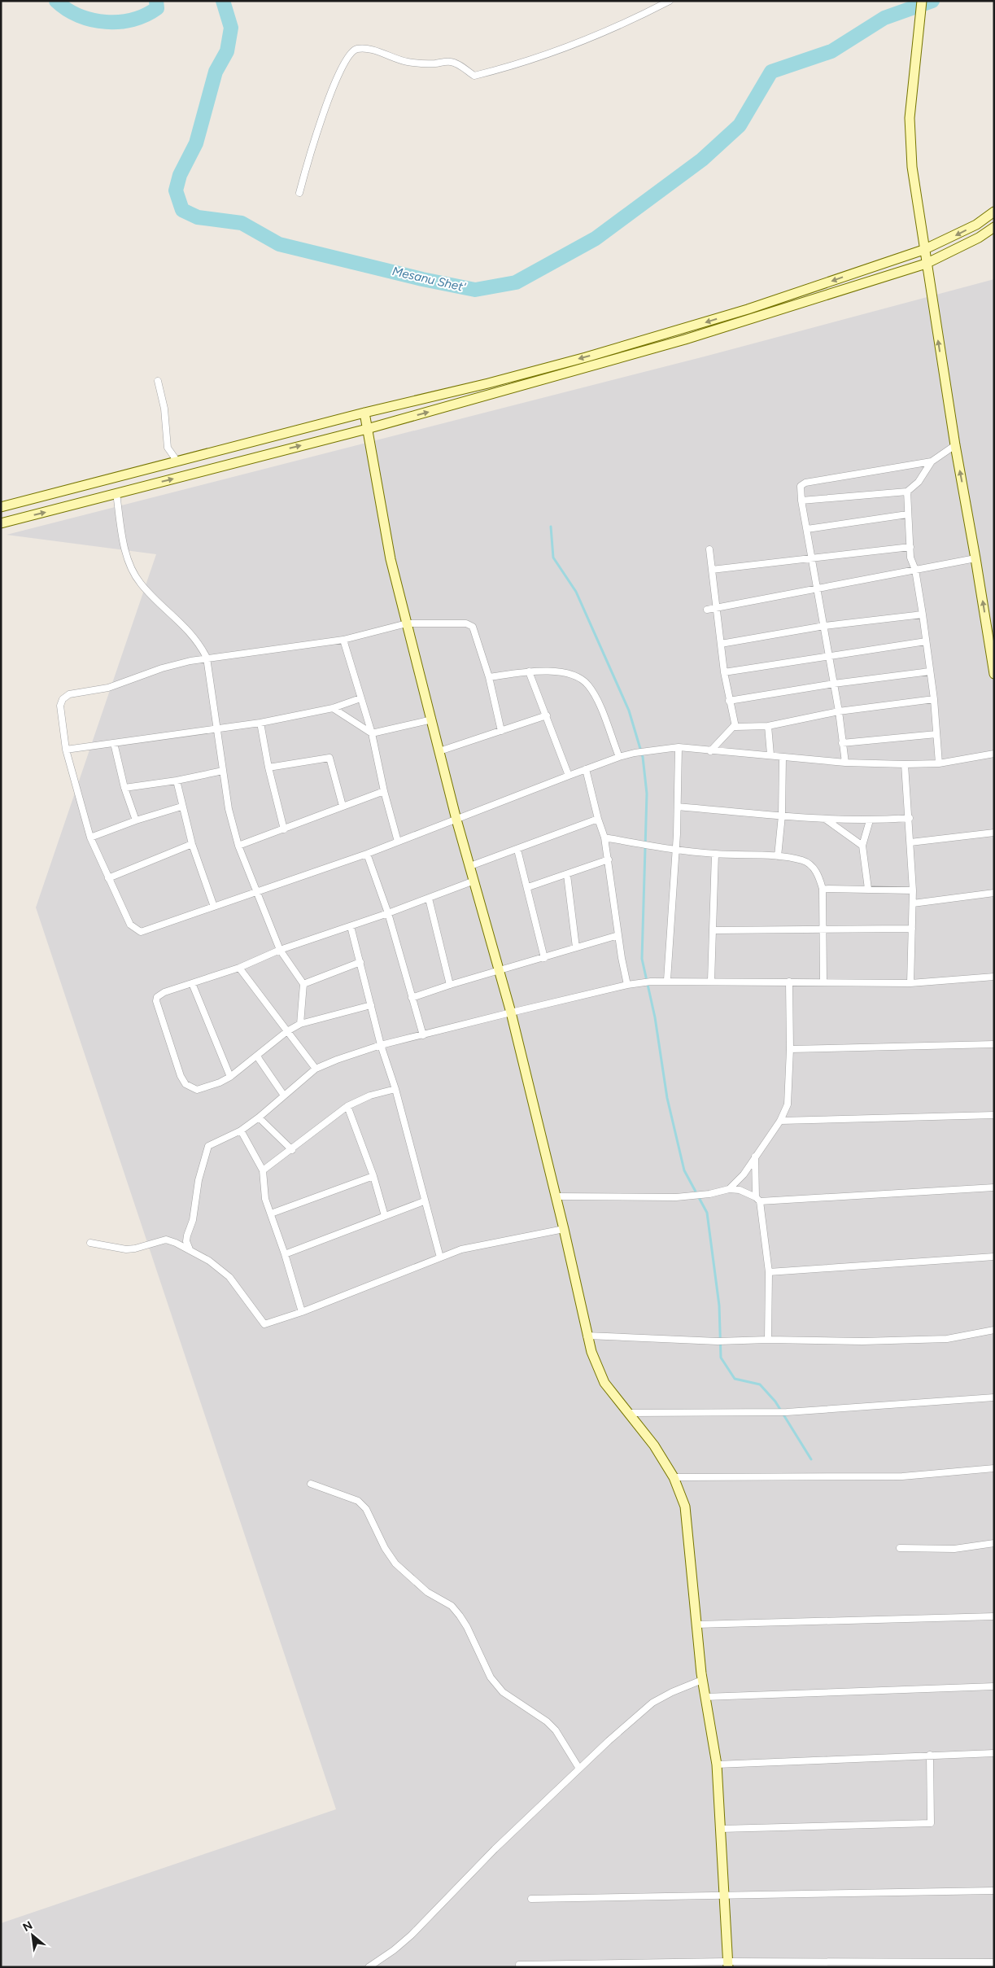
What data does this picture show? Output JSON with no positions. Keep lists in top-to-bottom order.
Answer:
{
  "water": ["Mesanu Shet'"],
  "north": "top left"
}
